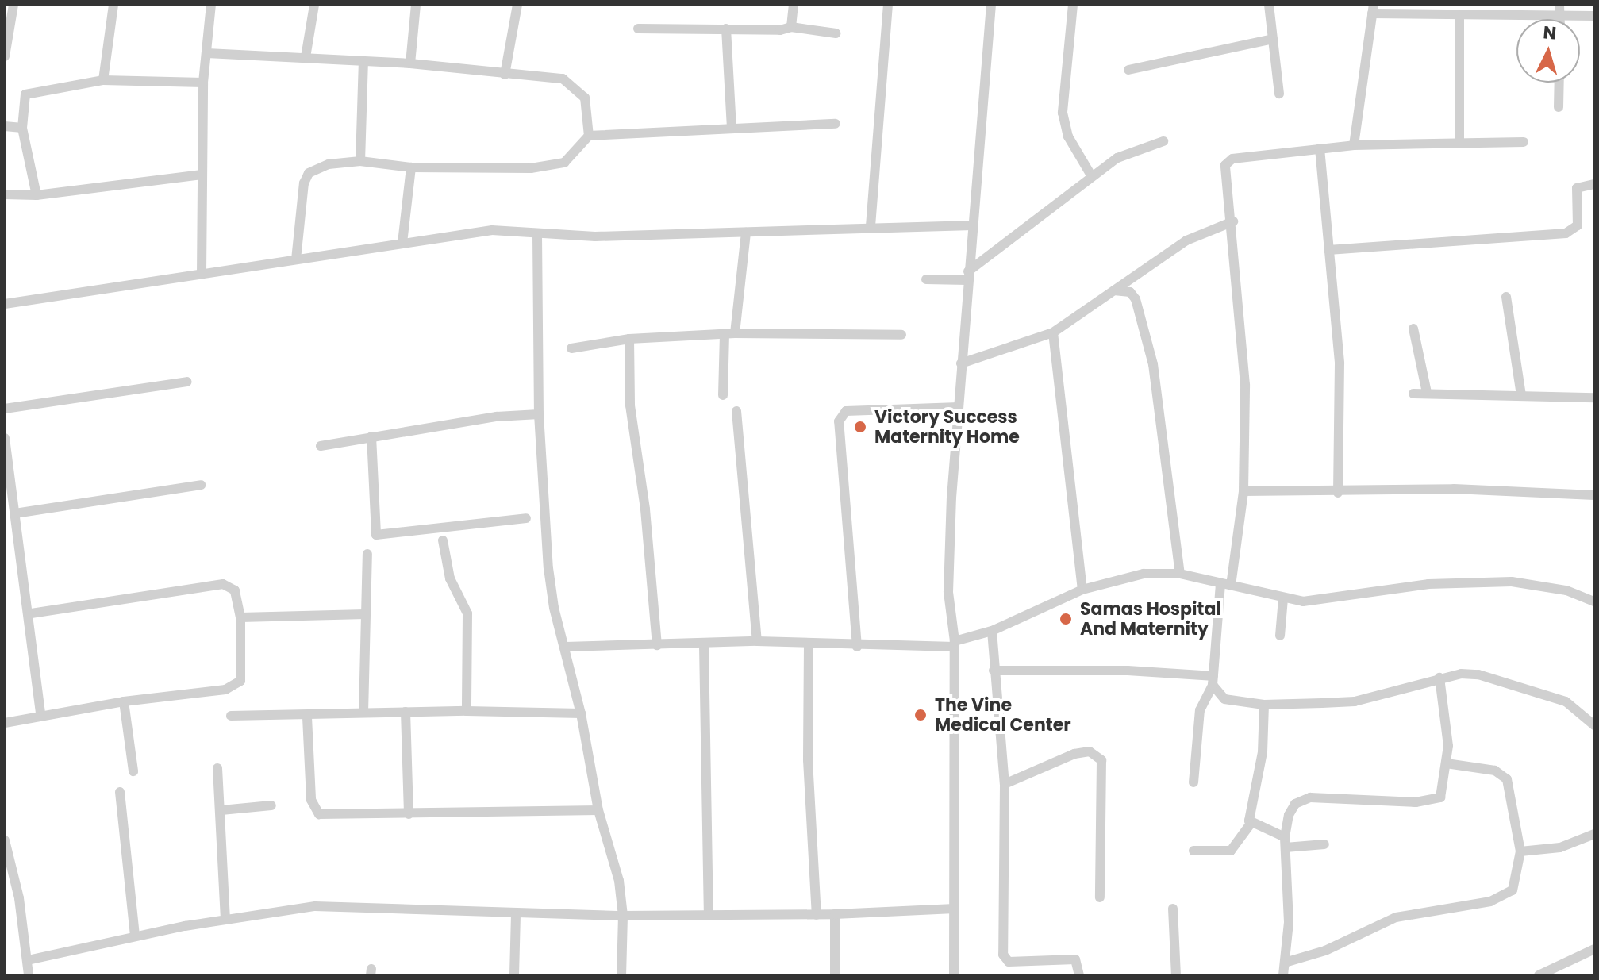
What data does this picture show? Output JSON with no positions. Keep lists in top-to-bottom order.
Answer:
{
  "places": ["Victory Success Maternity Home", "Samas Hospital And Maternity", "The Vine Medical Center"],
  "north": "top"
}
